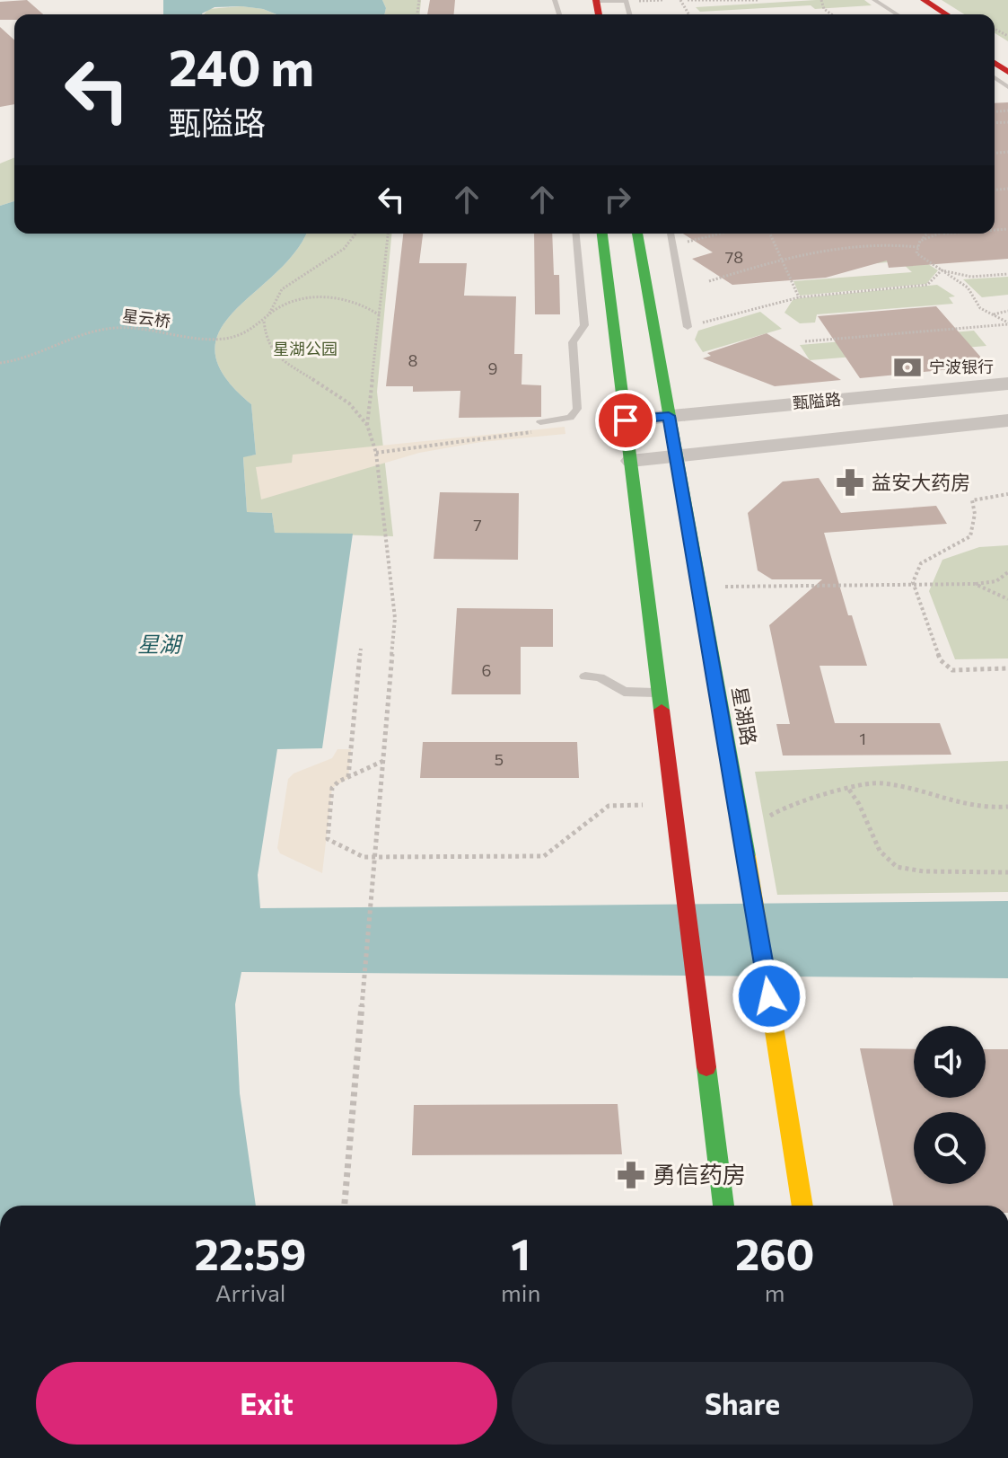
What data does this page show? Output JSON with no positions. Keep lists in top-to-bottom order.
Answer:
{
  "streets": {
    "street": ["甄隘路", "星湖路"],
    "path": ["星云桥"]
  },
  "crossings": [
    ["甄隘路", "星湖路"]
  ],
  "water": ["星湖"],
  "parks": ["星湖公园"],
  "places": {
    "bank": ["宁波银行"],
    "pharmacy": ["益安大药房", "勇信药房"]
  },
  "house_numbers": [
    "78",
    "8",
    "9",
    "7",
    "6",
    "1",
    "5"
  ],
  "page": {
    "turn": ["240 m", "甄隘路"],
    "eta": [
      "22:59",
      "Arrival",
      "1",
      "min",
      "260",
      "m"
    ],
    "buttons": ["Exit", "Share"]
  }
}
